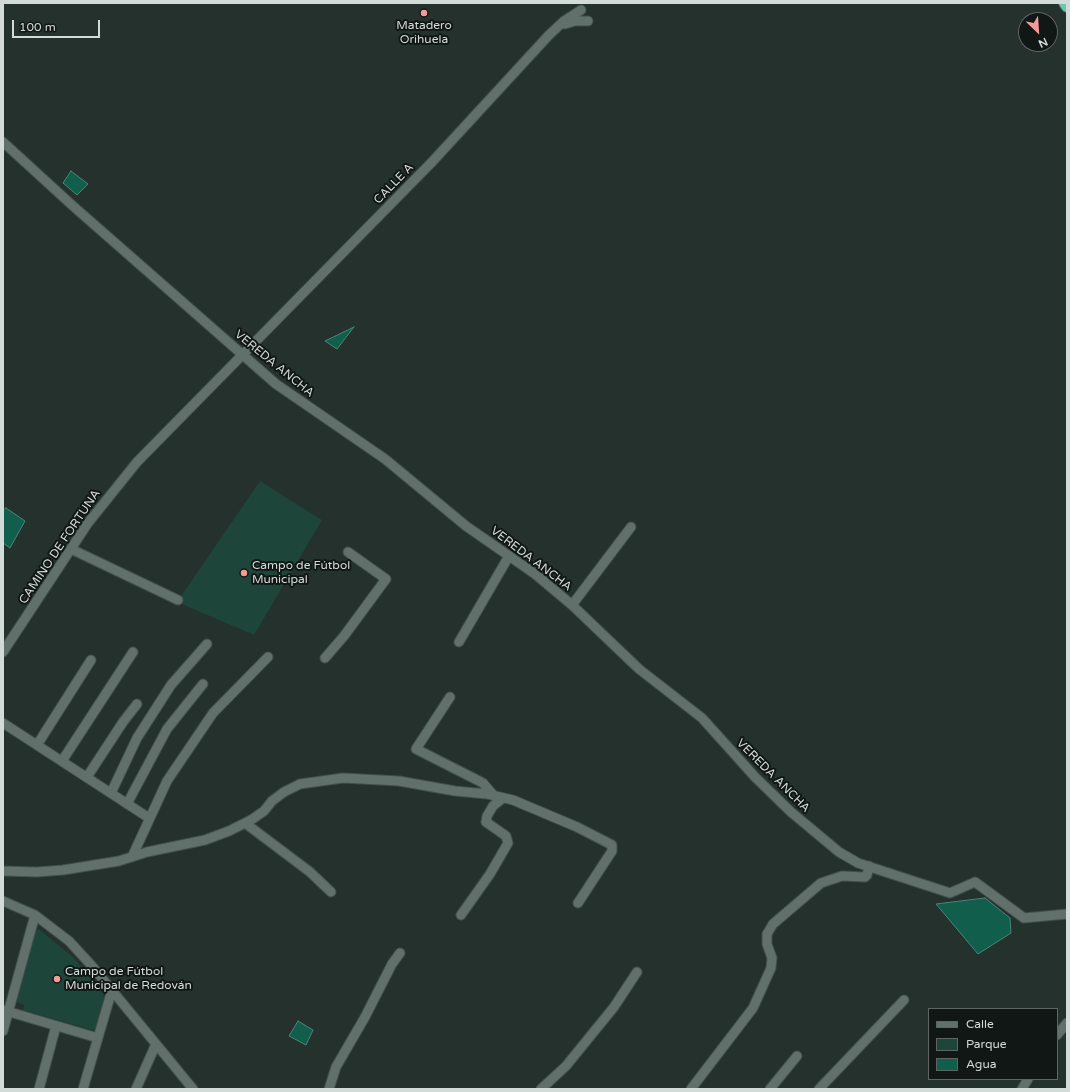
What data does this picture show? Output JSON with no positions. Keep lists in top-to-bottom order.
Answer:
{
  "streets": {
    "street": ["CALLE A", "VEREDA ANCHA", "CAMINO DE FORTUNA"]
  },
  "crossings": [
    ["CALLE A", "VEREDA ANCHA"],
    ["CALLE A", "CAMINO DE FORTUNA"],
    ["VEREDA ANCHA", "CAMINO DE FORTUNA"]
  ],
  "places": ["Matadero Orihuela", "Campo de Fútbol Municipal", "Campo de Fútbol Municipal de Redován"],
  "legend": ["Calle", "Parque", "Agua"],
  "scale_bar": "100 m",
  "north": "bottom right"
}
